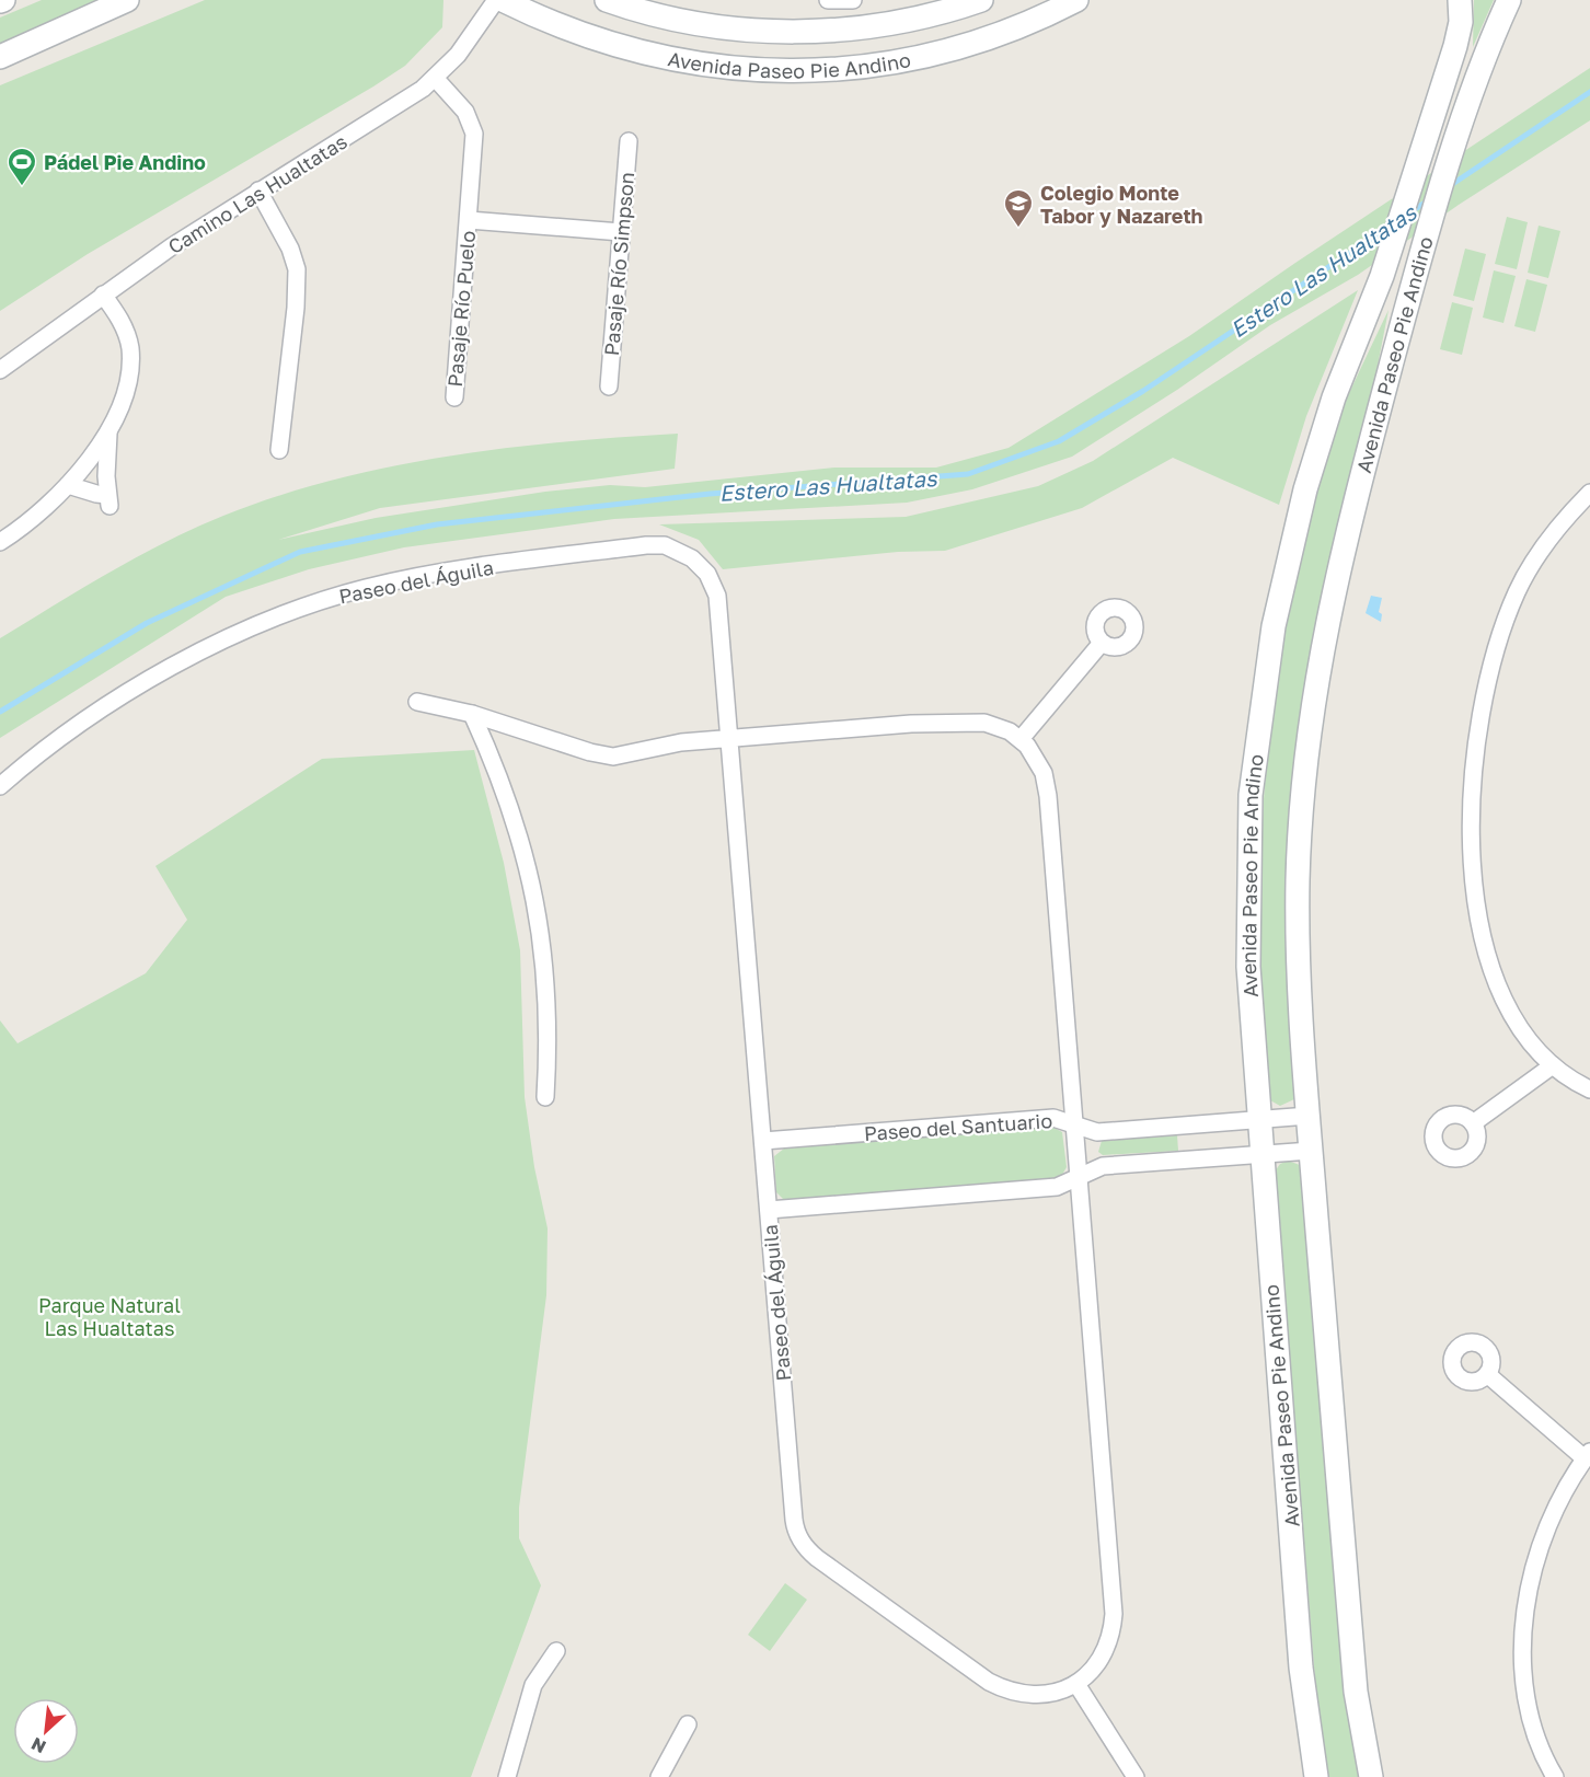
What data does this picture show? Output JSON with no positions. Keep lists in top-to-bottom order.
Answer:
{
  "streets": {
    "main road": ["Avenida Paseo Pie Andino"],
    "street": [
      "Camino Las Hualtatas",
      "Pasaje Río Simpson",
      "Pasaje Río Puelo",
      "Paseo del Águila",
      "Paseo del Santuario"
    ]
  },
  "crossings": [
    ["Avenida Paseo Pie Andino", "Paseo del Santuario"],
    ["Camino Las Hualtatas", "Pasaje Río Puelo"],
    ["Pasaje Río Simpson", "Pasaje Río Puelo"],
    ["Paseo del Águila", "Paseo del Santuario"]
  ],
  "water": ["Estero Las Hualtatas"],
  "parks": ["Parque Natural Las Hualtatas"],
  "places": {
    "sports": ["Pádel Pie Andino"],
    "school or university": ["Colegio Monte Tabor y Nazareth"]
  },
  "north": "bottom left"
}
